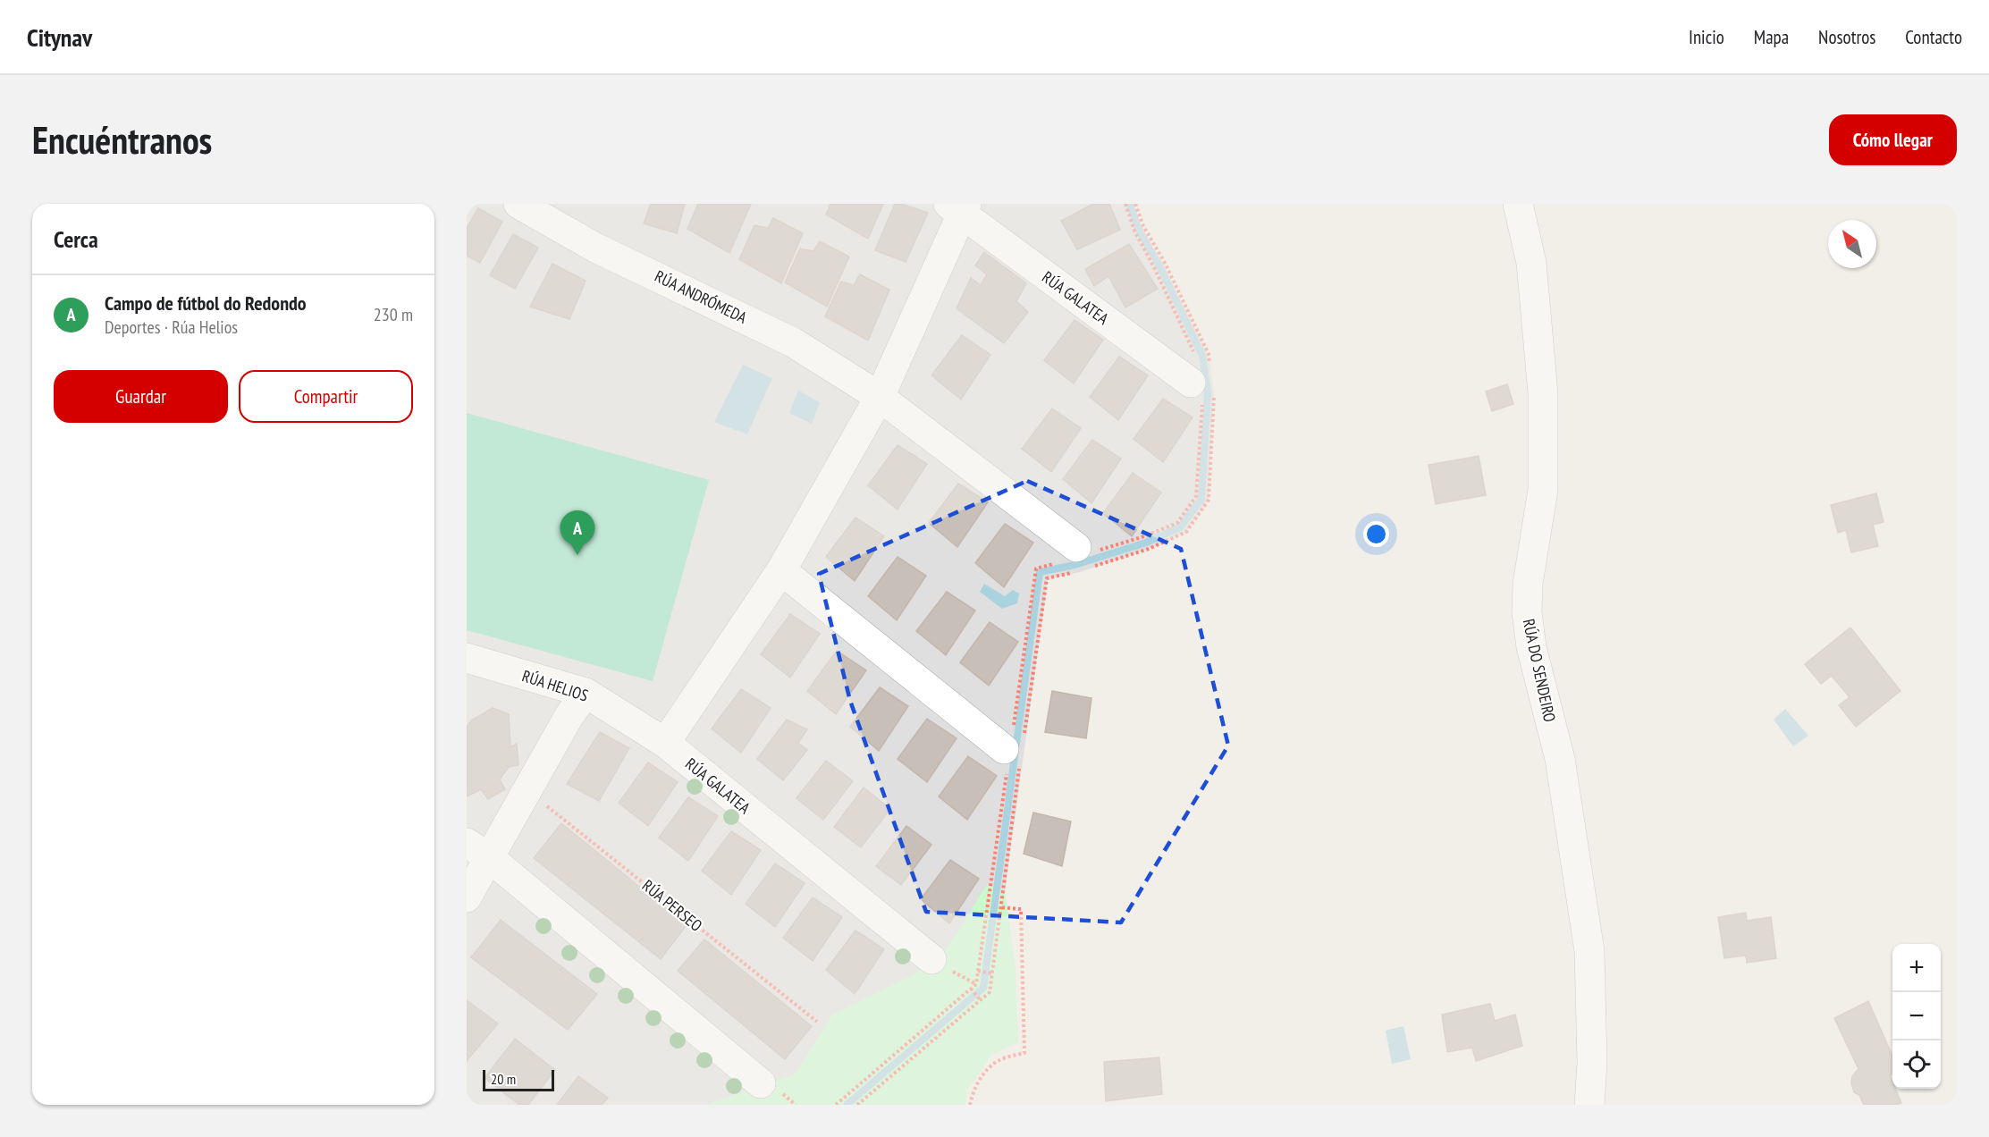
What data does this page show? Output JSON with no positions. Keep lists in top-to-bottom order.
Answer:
{
  "streets": {
    "street": [
      "RÚA ANDRÓMEDA",
      "RÚA GALATEA",
      "RÚA DO SENDEIRO",
      "RÚA HELIOS"
    ],
    "path": ["RÚA PERSEO"]
  },
  "crossings": [
    ["RÚA ANDRÓMEDA", "RÚA GALATEA"],
    ["RÚA GALATEA", "RÚA HELIOS"]
  ],
  "scale_bar": "20 m",
  "north": "top left",
  "page": {
    "header": "Citynav",
    "nav": [
      "Inicio",
      "Mapa",
      "Nosotros",
      "Contacto"
    ],
    "buttons": [
      "Cómo llegar",
      ["Guardar", "Compartir"]
    ],
    "title": "Encuéntranos",
    "heading": "Cerca",
    "list": [
      {
        "mark": "A",
        "name": "Campo de fútbol do Redondo",
        "note": "Deportes · Rúa Helios",
        "value": "230 m"
      }
    ],
    "pins": "A",
    "map_buttons": ["+", "−"],
    "scale": "20 m"
  }
}
